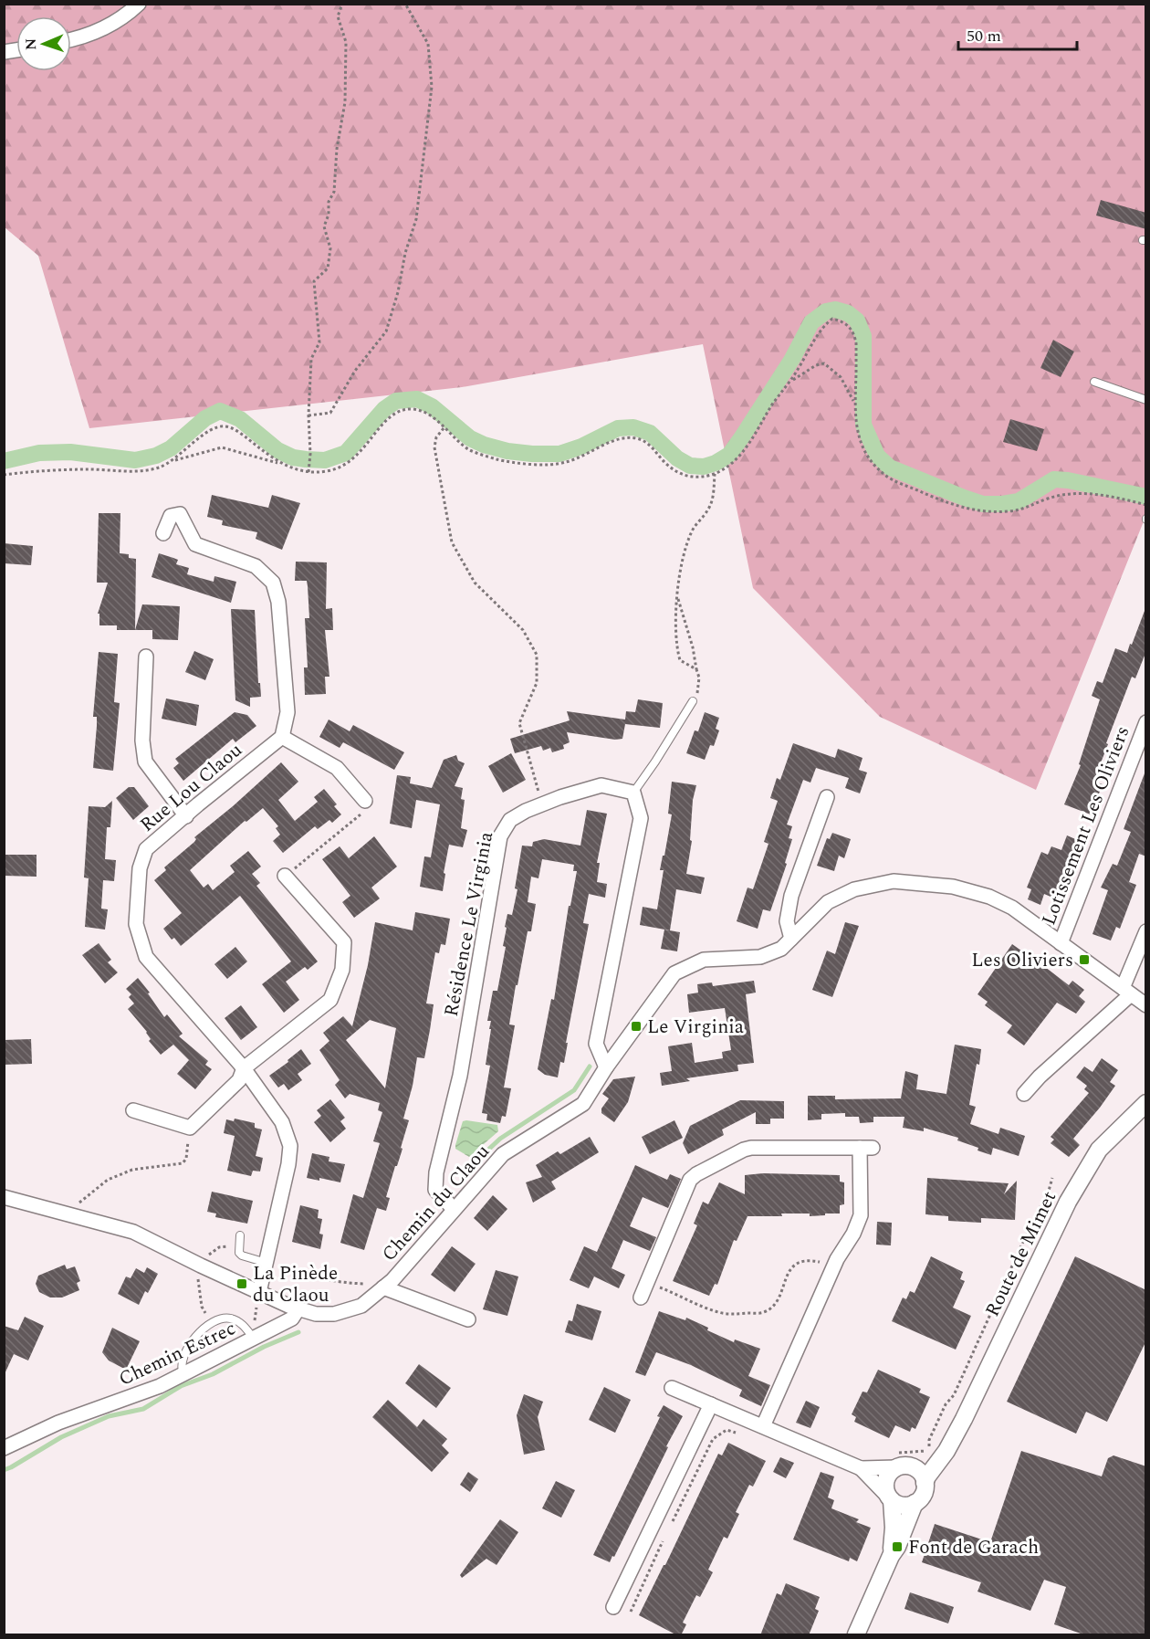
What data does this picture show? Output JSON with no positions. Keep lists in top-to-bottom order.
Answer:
{
  "streets": {
    "street": [
      "Rue Lou Claou",
      "Lotissement Les Oliviers",
      "Résidence Le Virginia",
      "Chemin du Claou",
      "Route de Mimet",
      "Chemin Estrec"
    ]
  },
  "crossings": [
    ["Rue Lou Claou", "Chemin du Claou"],
    ["Lotissement Les Oliviers", "Chemin du Claou"],
    ["Résidence Le Virginia", "Chemin du Claou"],
    ["Chemin du Claou", "Chemin Estrec"]
  ],
  "places": {
    "transit": [
      "Les Oliviers",
      "Le Virginia",
      "La Pinède du Claou",
      "Font de Garach"
    ]
  },
  "scale_bar": "50 m",
  "north": "left"
}
